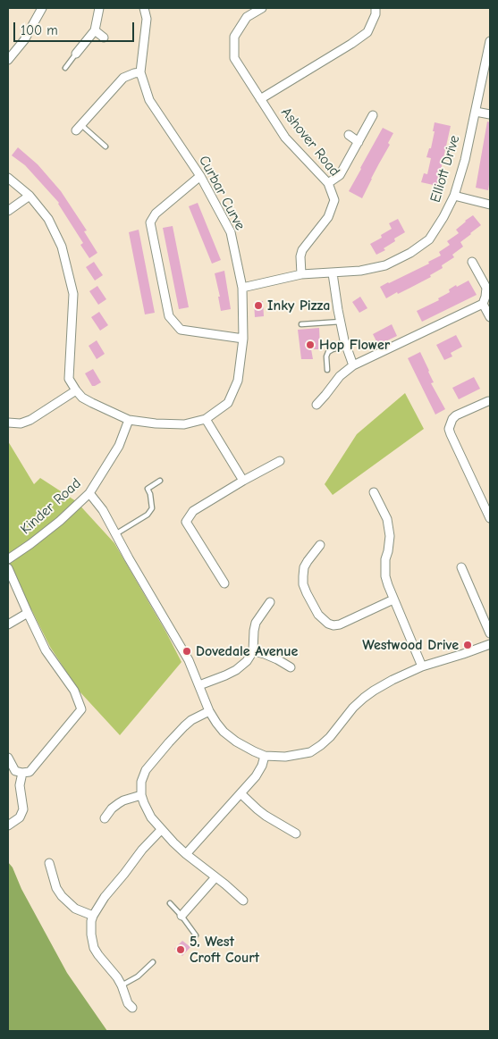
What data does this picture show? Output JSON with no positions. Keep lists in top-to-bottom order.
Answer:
{
  "streets": {
    "street": [
      "Ashover Road",
      "Elliott Drive",
      "Curbar Curve",
      "Kinder Road"
    ]
  },
  "crossings": [
    ["Ashover Road", "Elliott Drive"],
    ["Elliott Drive", "Curbar Curve"],
    ["Curbar Curve", "Kinder Road"]
  ],
  "places": [
    "Inky Pizza",
    "Hop Flower",
    "Westwood Drive",
    "Dovedale Avenue",
    "5, West Croft Court"
  ],
  "scale_bar": "100 m"
}
